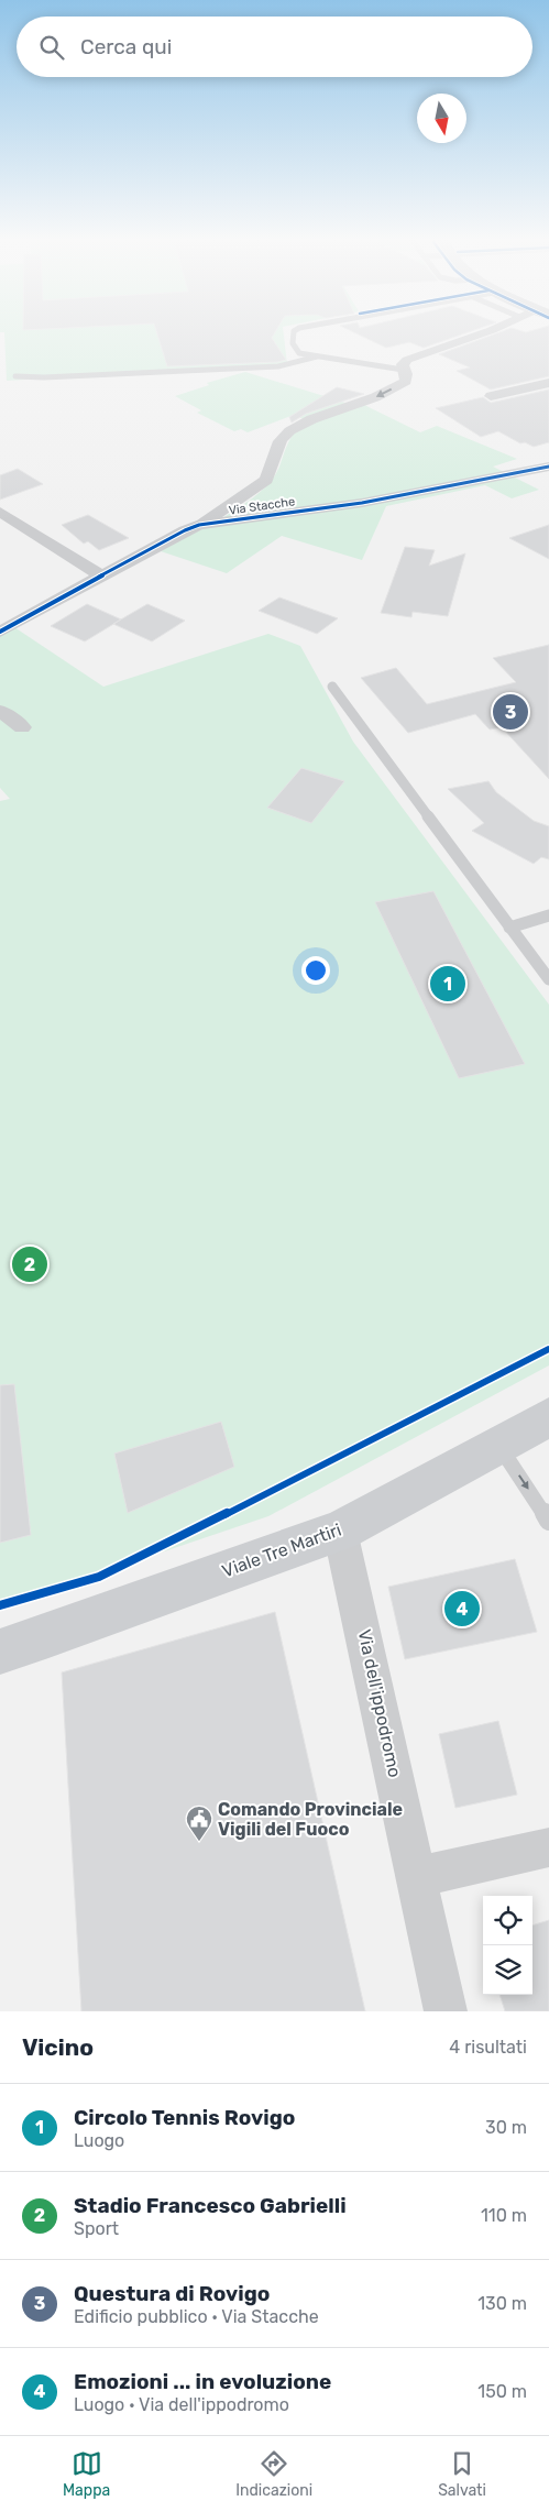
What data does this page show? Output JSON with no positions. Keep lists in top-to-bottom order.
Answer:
{
  "streets": {
    "main road": ["Viale Tre Martiri"],
    "street": ["Via Stacche", "Via dell'ippodromo"]
  },
  "crossings": [
    ["Viale Tre Martiri", "Via dell'ippodromo"]
  ],
  "places": {
    "public building": ["Comando Provinciale Vigili del Fuoco"]
  },
  "north": "bottom",
  "page": {
    "search": "Cerca qui",
    "pins": [
      "3",
      "1",
      "2",
      "4"
    ],
    "heading": ["Vicino", "4 risultati"],
    "list": [
      {
        "mark": "1",
        "name": "Circolo Tennis Rovigo",
        "note": "Luogo",
        "value": "30 m"
      },
      {
        "mark": "2",
        "name": "Stadio Francesco Gabrielli",
        "note": "Sport",
        "value": "110 m"
      },
      {
        "mark": "3",
        "name": "Questura di Rovigo",
        "note": "Edificio pubblico · Via Stacche",
        "value": "130 m"
      },
      {
        "mark": "4",
        "name": "Emozioni ... in evoluzione",
        "note": "Luogo · Via dell'ippodromo",
        "value": "150 m"
      }
    ],
    "nav": ["Mappa", "Indicazioni", "Salvati"]
  }
}
